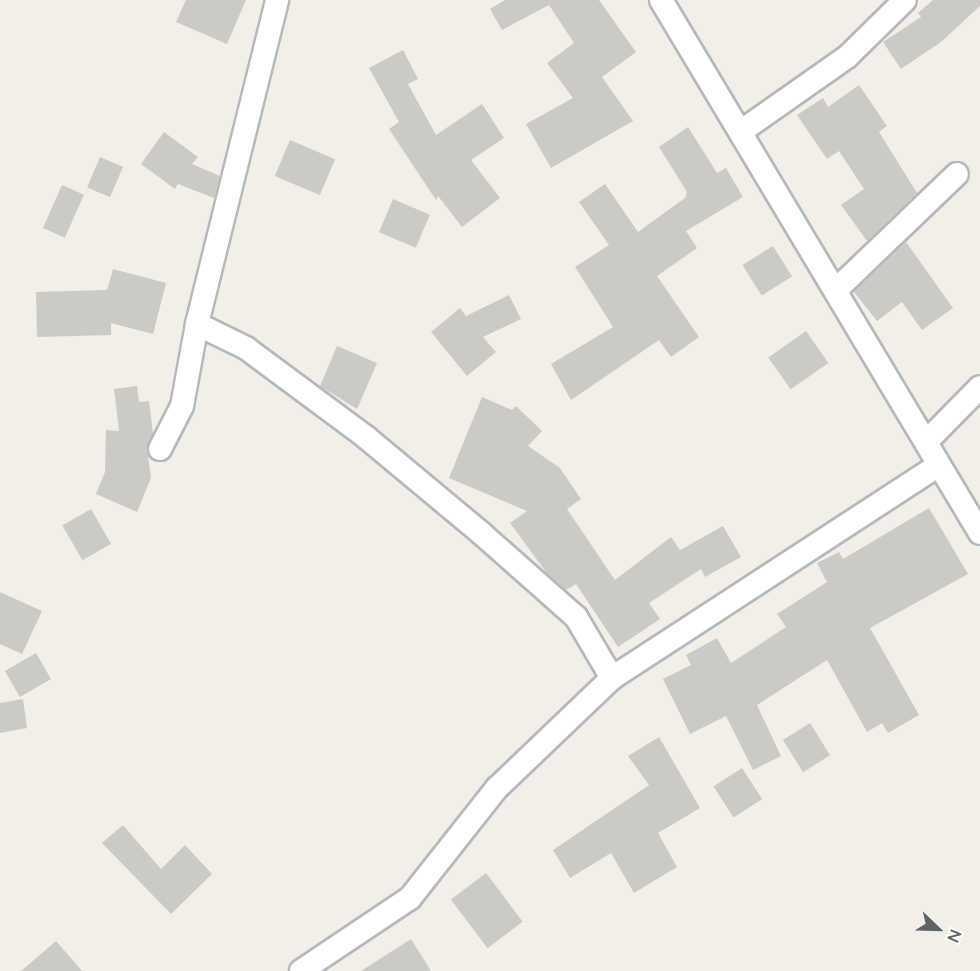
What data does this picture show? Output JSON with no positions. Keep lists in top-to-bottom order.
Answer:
{
  "north": "bottom right"
}
